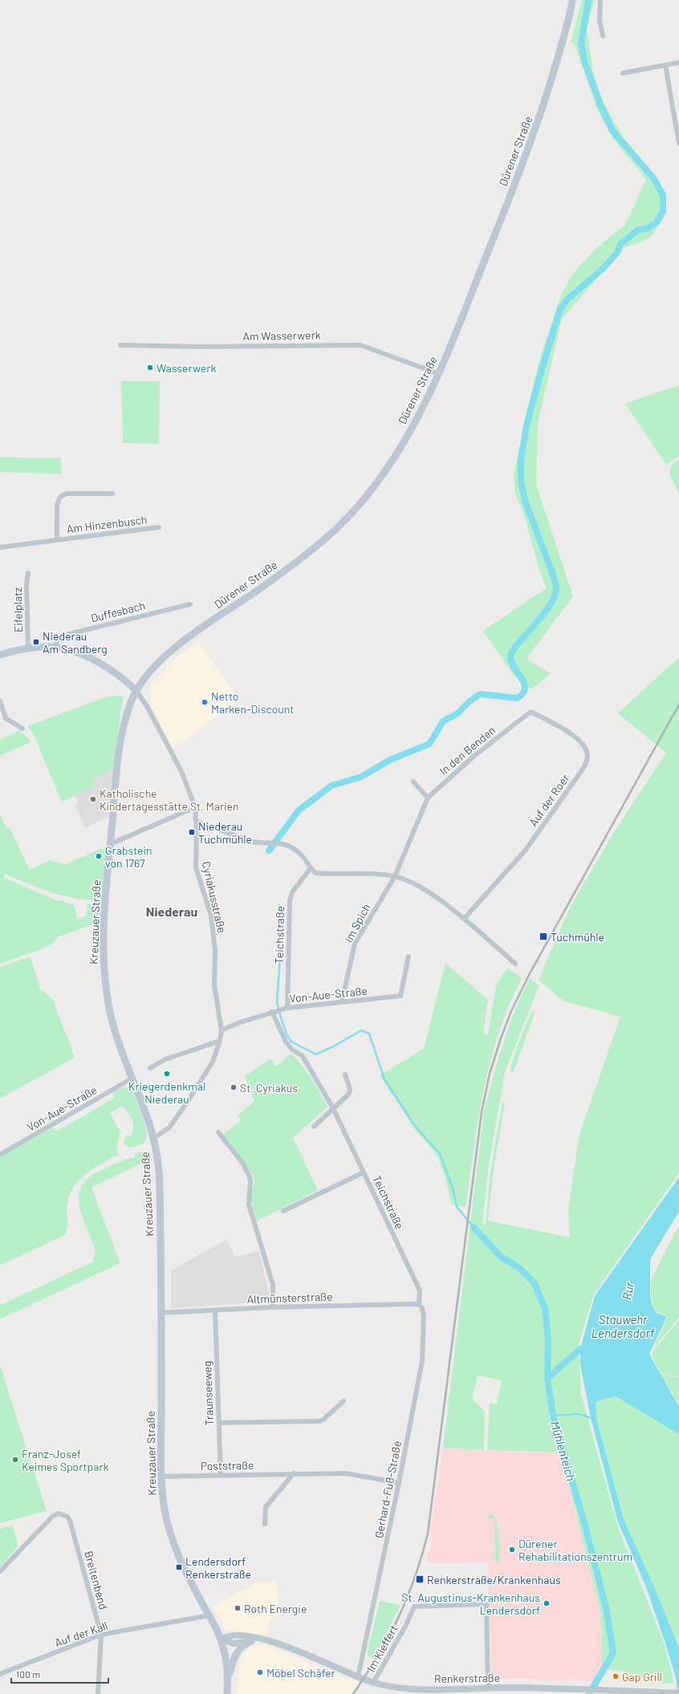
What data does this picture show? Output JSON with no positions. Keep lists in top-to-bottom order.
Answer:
{
  "streets": {
    "main road": ["Dürener Straße", "Kreuzauer Straße"],
    "street": [
      "Am Wasserwerk",
      "Am Hinzenbusch",
      "Eifelplatz",
      "Duffesbach",
      "In den Benden",
      "Auf der Roer",
      "Cyriakusstraße",
      "Im Spich",
      "Teichstraße",
      "Von-Aue-Straße",
      "Altmünsterstraße",
      "Traunseeweg",
      "Poststraße",
      "Gerhard-Fuß-Straße",
      "Breitenbend",
      "Auf der Kall",
      "Im Kleffert",
      "Renkerstraße"
    ]
  },
  "crossings": [
    ["Dürener Straße", "Am Wasserwerk"],
    ["Dürener Straße", "Cyriakusstraße"],
    ["Dürener Straße", "Kreuzauer Straße"],
    ["In den Benden", "Auf der Roer"],
    ["In den Benden", "Im Spich"],
    ["Cyriakusstraße", "Kreuzauer Straße"],
    ["Cyriakusstraße", "Von-Aue-Straße"],
    ["Kreuzauer Straße", "Von-Aue-Straße"],
    ["Kreuzauer Straße", "Altmünsterstraße"],
    ["Kreuzauer Straße", "Poststraße"],
    ["Kreuzauer Straße", "Auf der Kall"],
    ["Kreuzauer Straße", "Renkerstraße"],
    ["Im Spich", "Von-Aue-Straße"],
    ["Teichstraße", "Von-Aue-Straße"],
    ["Teichstraße", "Altmünsterstraße"],
    ["Teichstraße", "Gerhard-Fuß-Straße"],
    ["Altmünsterstraße", "Traunseeweg"],
    ["Altmünsterstraße", "Gerhard-Fuß-Straße"],
    ["Traunseeweg", "Poststraße"],
    ["Poststraße", "Gerhard-Fuß-Straße"],
    ["Gerhard-Fuß-Straße", "Renkerstraße"],
    ["Breitenbend", "Auf der Kall"],
    ["Im Kleffert", "Renkerstraße"]
  ],
  "districts": ["Niederau"],
  "water": ["Rur", "Stauwehr Lendersdorf", "Mühlenteich"],
  "places": {
    "other": [
      "Wasserwerk",
      "Netto Marken-Discount",
      "Katholische Kindertagesstätte St. Marien",
      "Grabstein von 1767",
      "Kriegerdenkmal Niederau",
      "St. Cyriakus",
      "Franz-Josef Keimes Sportpark",
      "Dürener Rehabilitationszentrum",
      "St. Augustinus-Krankenhaus Lendersdorf",
      "Roth Energie",
      "Möbel Schäfer",
      "Gap Grill"
    ],
    "transit": [
      "Niederau Am Sandberg",
      "Niederau Tuchmühle",
      "Tuchmühle",
      "Lendersdorf Renkerstraße",
      "Renkerstraße/Krankenhaus"
    ]
  },
  "scale_bar": "100 m"
}
